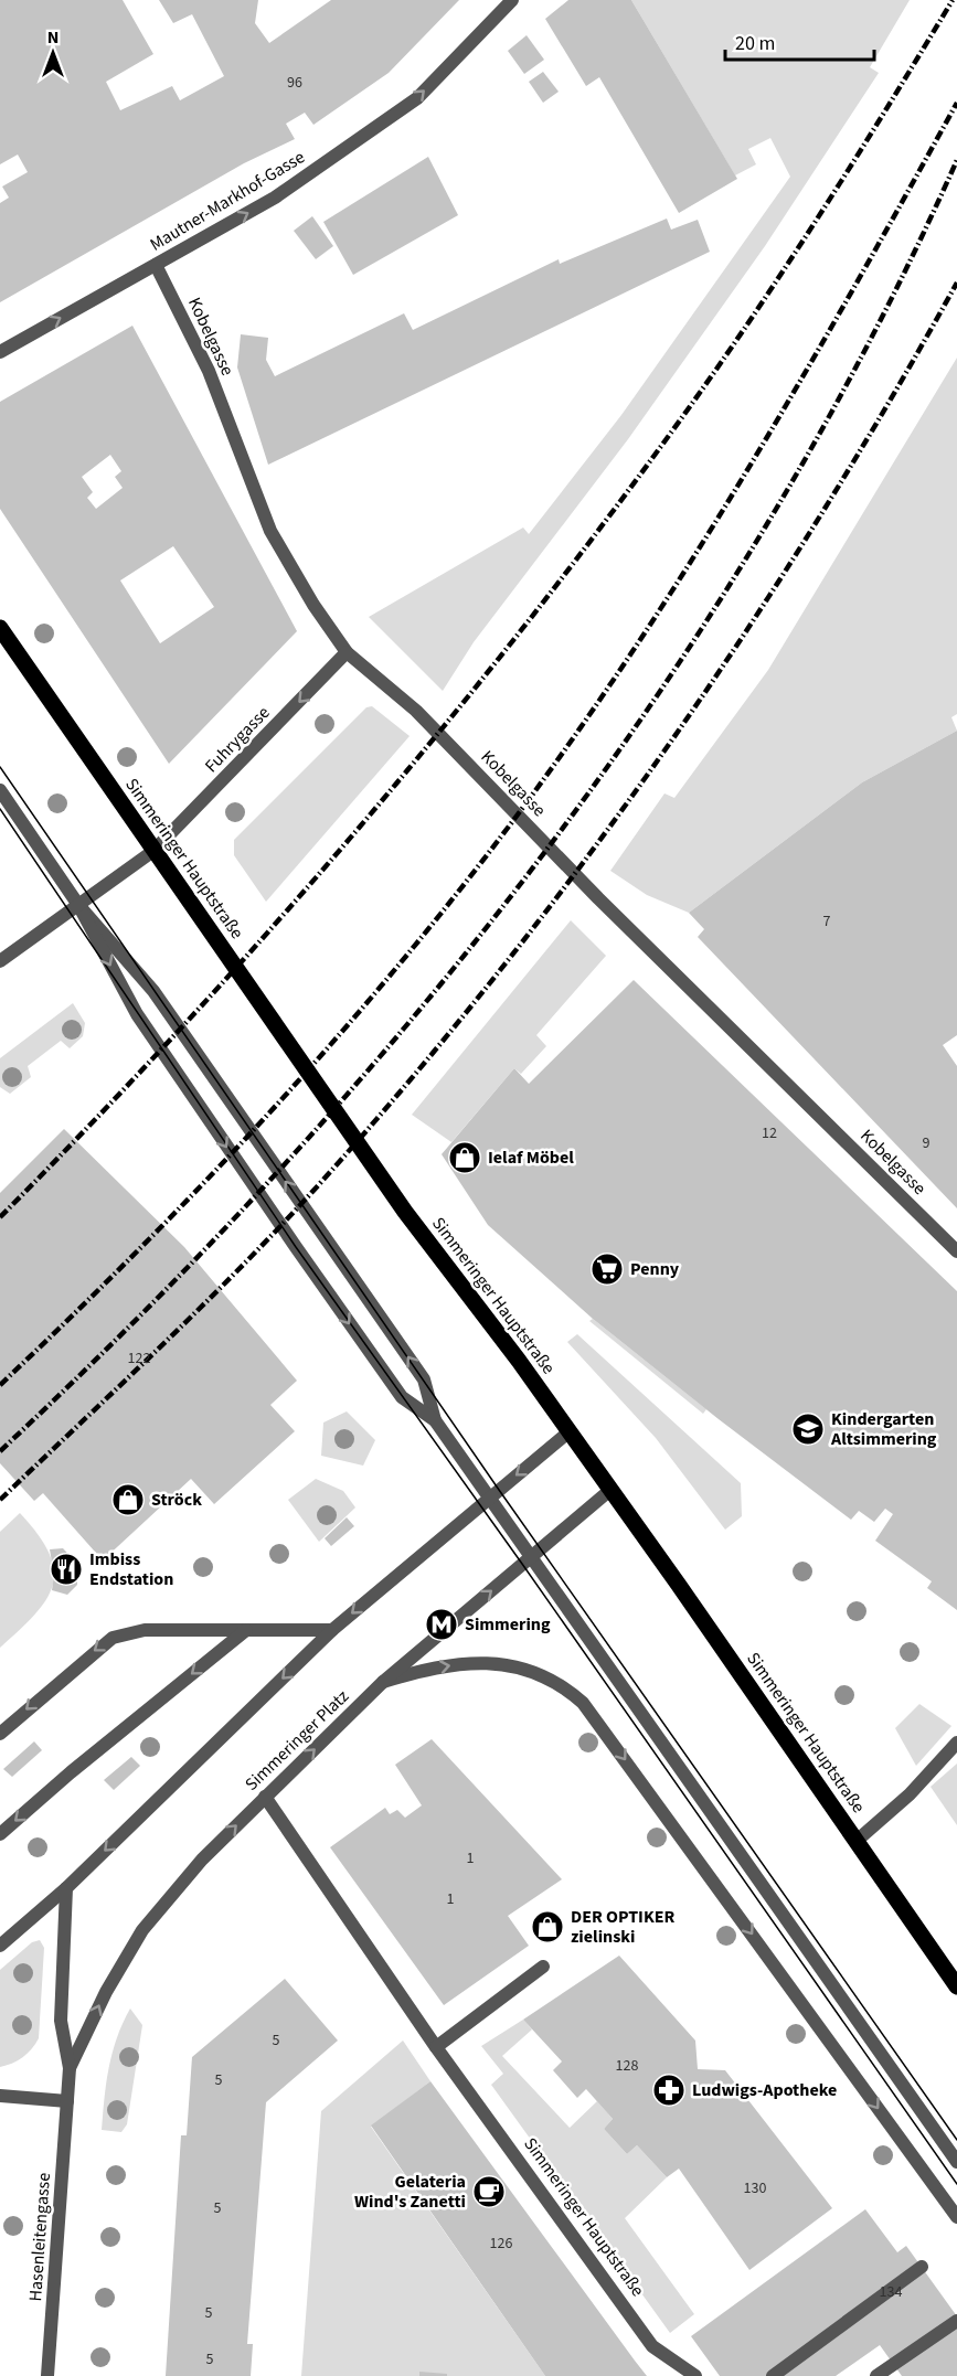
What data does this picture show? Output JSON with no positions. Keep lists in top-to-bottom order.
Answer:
{
  "streets": {
    "main road": ["Simmeringer Hauptstraße"],
    "street": [
      "Mautner-Markhof-Gasse",
      "Kobelgasse",
      "Fuhrygasse",
      "Simmeringer Platz",
      "Hasenleitengasse"
    ]
  },
  "crossings": [
    ["Mautner-Markhof-Gasse", "Kobelgasse"],
    ["Kobelgasse", "Fuhrygasse"],
    ["Fuhrygasse", "Simmeringer Hauptstraße"],
    ["Simmeringer Hauptstraße", "Simmeringer Platz"],
    ["Simmeringer Platz", "Hasenleitengasse"]
  ],
  "one_way": ["Mautner-Markhof-Gasse", "Fuhrygasse"],
  "places": {
    "shop": ["Ielaf Möbel", "Ströck", "DER OPTIKER zielinski"],
    "supermarket": ["Penny"],
    "school or university": ["Kindergarten Altsimmering"],
    "restaurant": ["Imbiss Endstation"],
    "metro station": ["Simmering"],
    "pharmacy": ["Ludwigs-Apotheke"],
    "cafe": ["Gelateria Wind's Zanetti"]
  },
  "house_numbers": [
    "96",
    "7",
    "12",
    "9",
    "122",
    "1",
    "1",
    "5",
    "128",
    "5",
    "130",
    "5",
    "126",
    "134",
    "5",
    "5"
  ],
  "scale_bar": "20 m",
  "north": "top"
}
